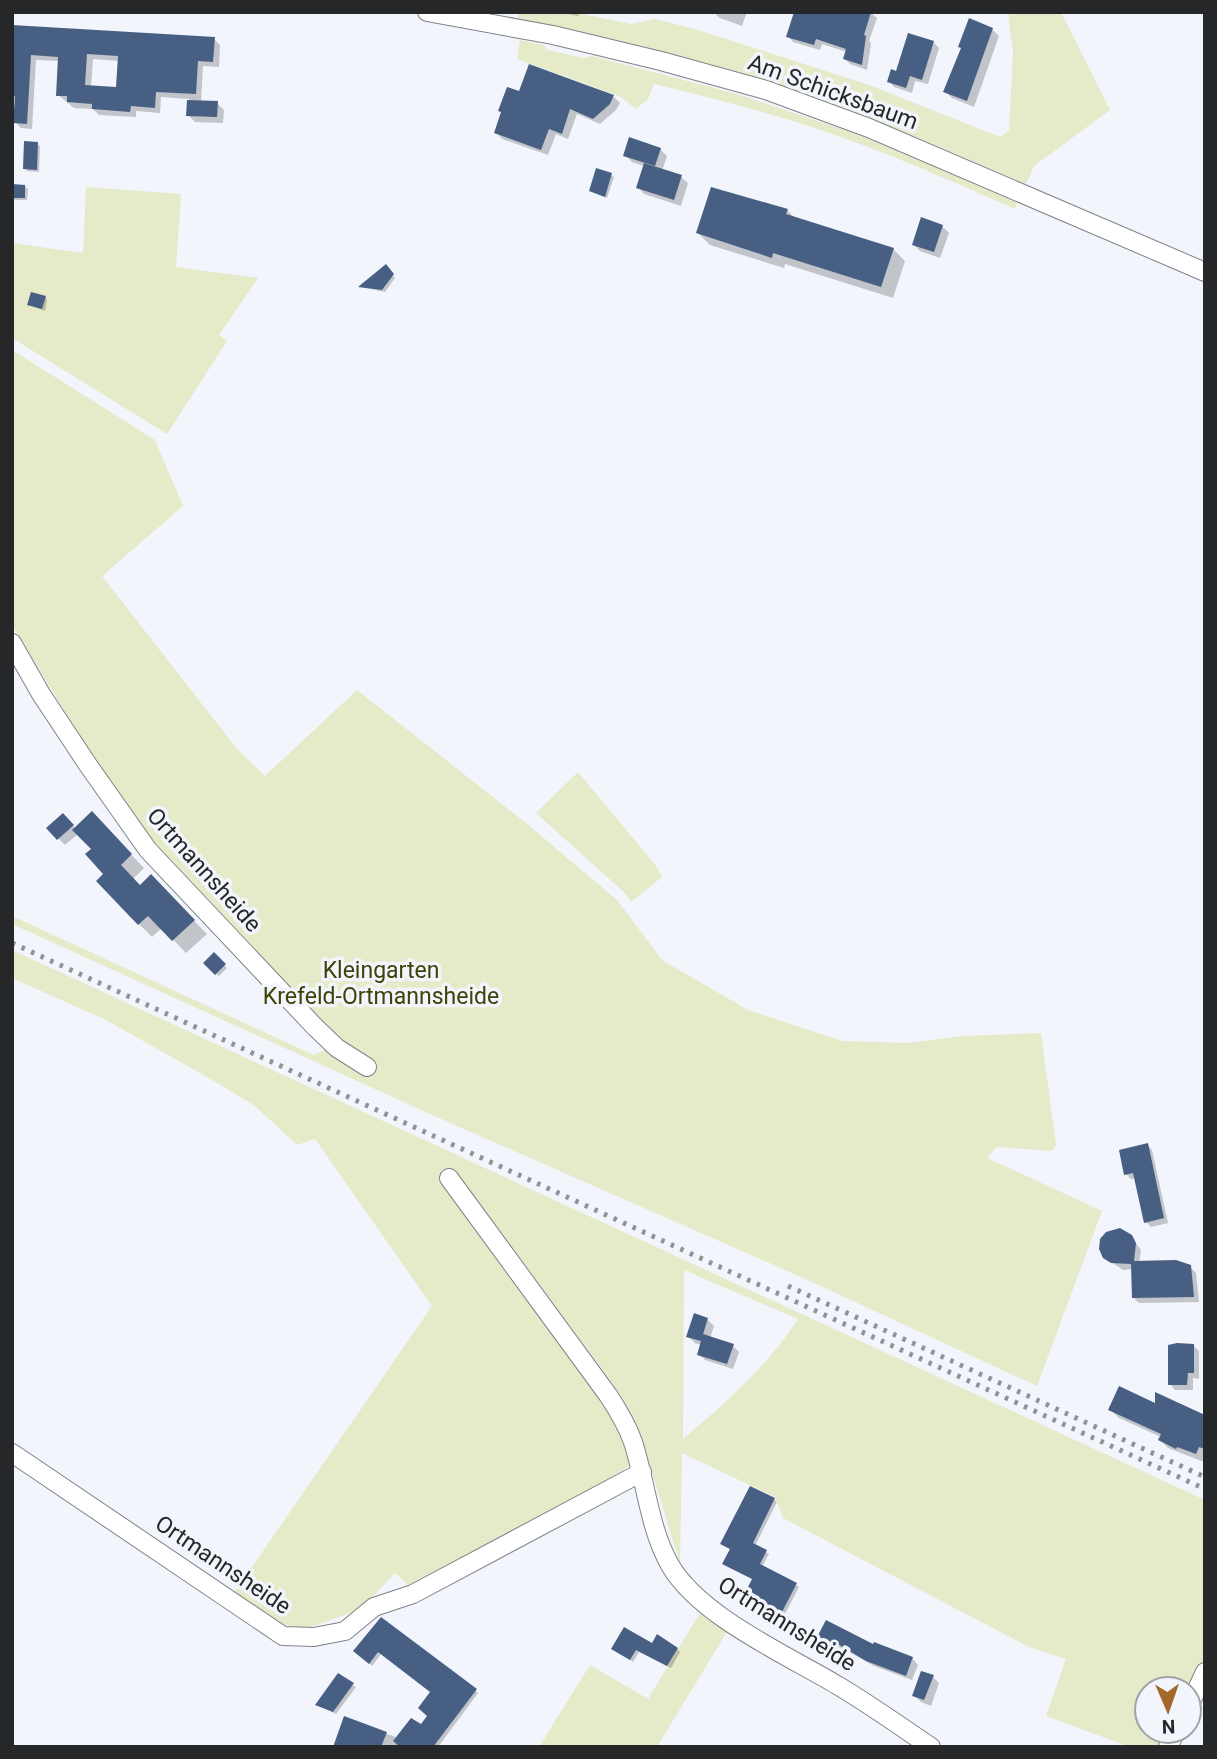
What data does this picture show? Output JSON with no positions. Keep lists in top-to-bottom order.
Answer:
{
  "streets": {
    "street": ["Am Schicksbaum", "Ortmannsheide"]
  },
  "parks": ["Kleingarten Krefeld-Ortmannsheide"],
  "north": "bottom"
}
